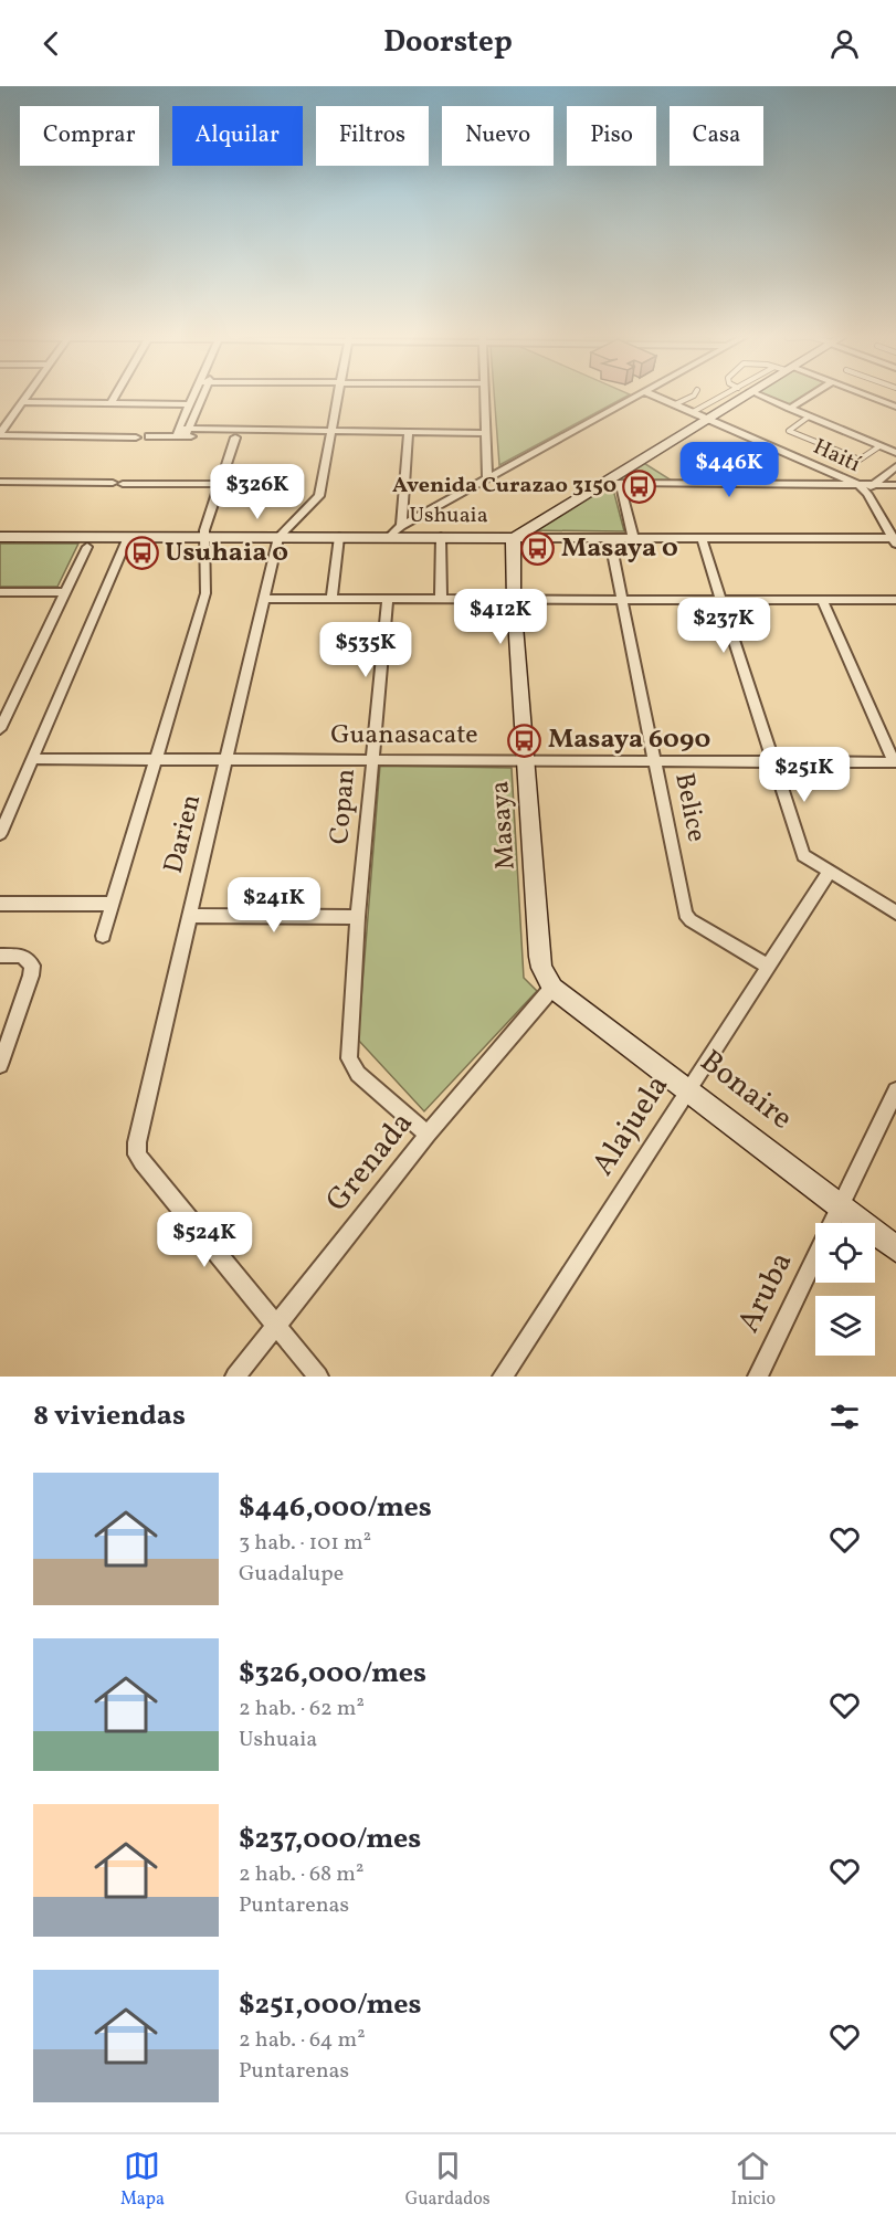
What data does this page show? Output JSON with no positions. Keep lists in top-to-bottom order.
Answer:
{
  "streets": {
    "street": [
      "Haití",
      "Ushuaia",
      "Guanasacate",
      "Copan",
      "Belice",
      "Masaya",
      "Darien",
      "Bonaire",
      "Alajuela",
      "Grenada",
      "Aruba"
    ]
  },
  "crossings": [
    ["Ushuaia", "Belice"],
    ["Ushuaia", "Masaya"],
    ["Ushuaia", "Darien"],
    ["Guanasacate", "Copan"],
    ["Guanasacate", "Belice"],
    ["Guanasacate", "Masaya"],
    ["Guanasacate", "Darien"],
    ["Copan", "Grenada"],
    ["Belice", "Alajuela"],
    ["Masaya", "Bonaire"],
    ["Masaya", "Grenada"],
    ["Darien", "Grenada"],
    ["Bonaire", "Alajuela"],
    ["Bonaire", "Grenada"],
    ["Bonaire", "Aruba"]
  ],
  "places": {
    "bus stop": [
      "Avenida Curazao 3150",
      "Masaya 0",
      "Usuhaia 0",
      "Masaya 6090"
    ]
  },
  "page": {
    "header": "Doorstep",
    "chip": [
      "Comprar",
      "Alquilar",
      "Filtros",
      "Nuevo",
      "Piso",
      "Casa"
    ],
    "price": [
      "$446K",
      "$326K",
      "$412K",
      "$237K",
      "$535K",
      "$251K",
      "$241K",
      "$524K"
    ],
    "heading": "8 viviendas",
    "list": [
      {
        "name": "$446,000/mes",
        "note": "3 hab. · 101 m² · Guadalupe"
      },
      {
        "name": "$326,000/mes",
        "note": "2 hab. · 62 m² · Ushuaia"
      },
      {
        "name": "$237,000/mes",
        "note": "2 hab. · 68 m² · Puntarenas"
      },
      {
        "name": "$251,000/mes",
        "note": "2 hab. · 64 m² · Puntarenas"
      }
    ],
    "tabs": ["Mapa", "Guardados", "Inicio"]
  }
}
